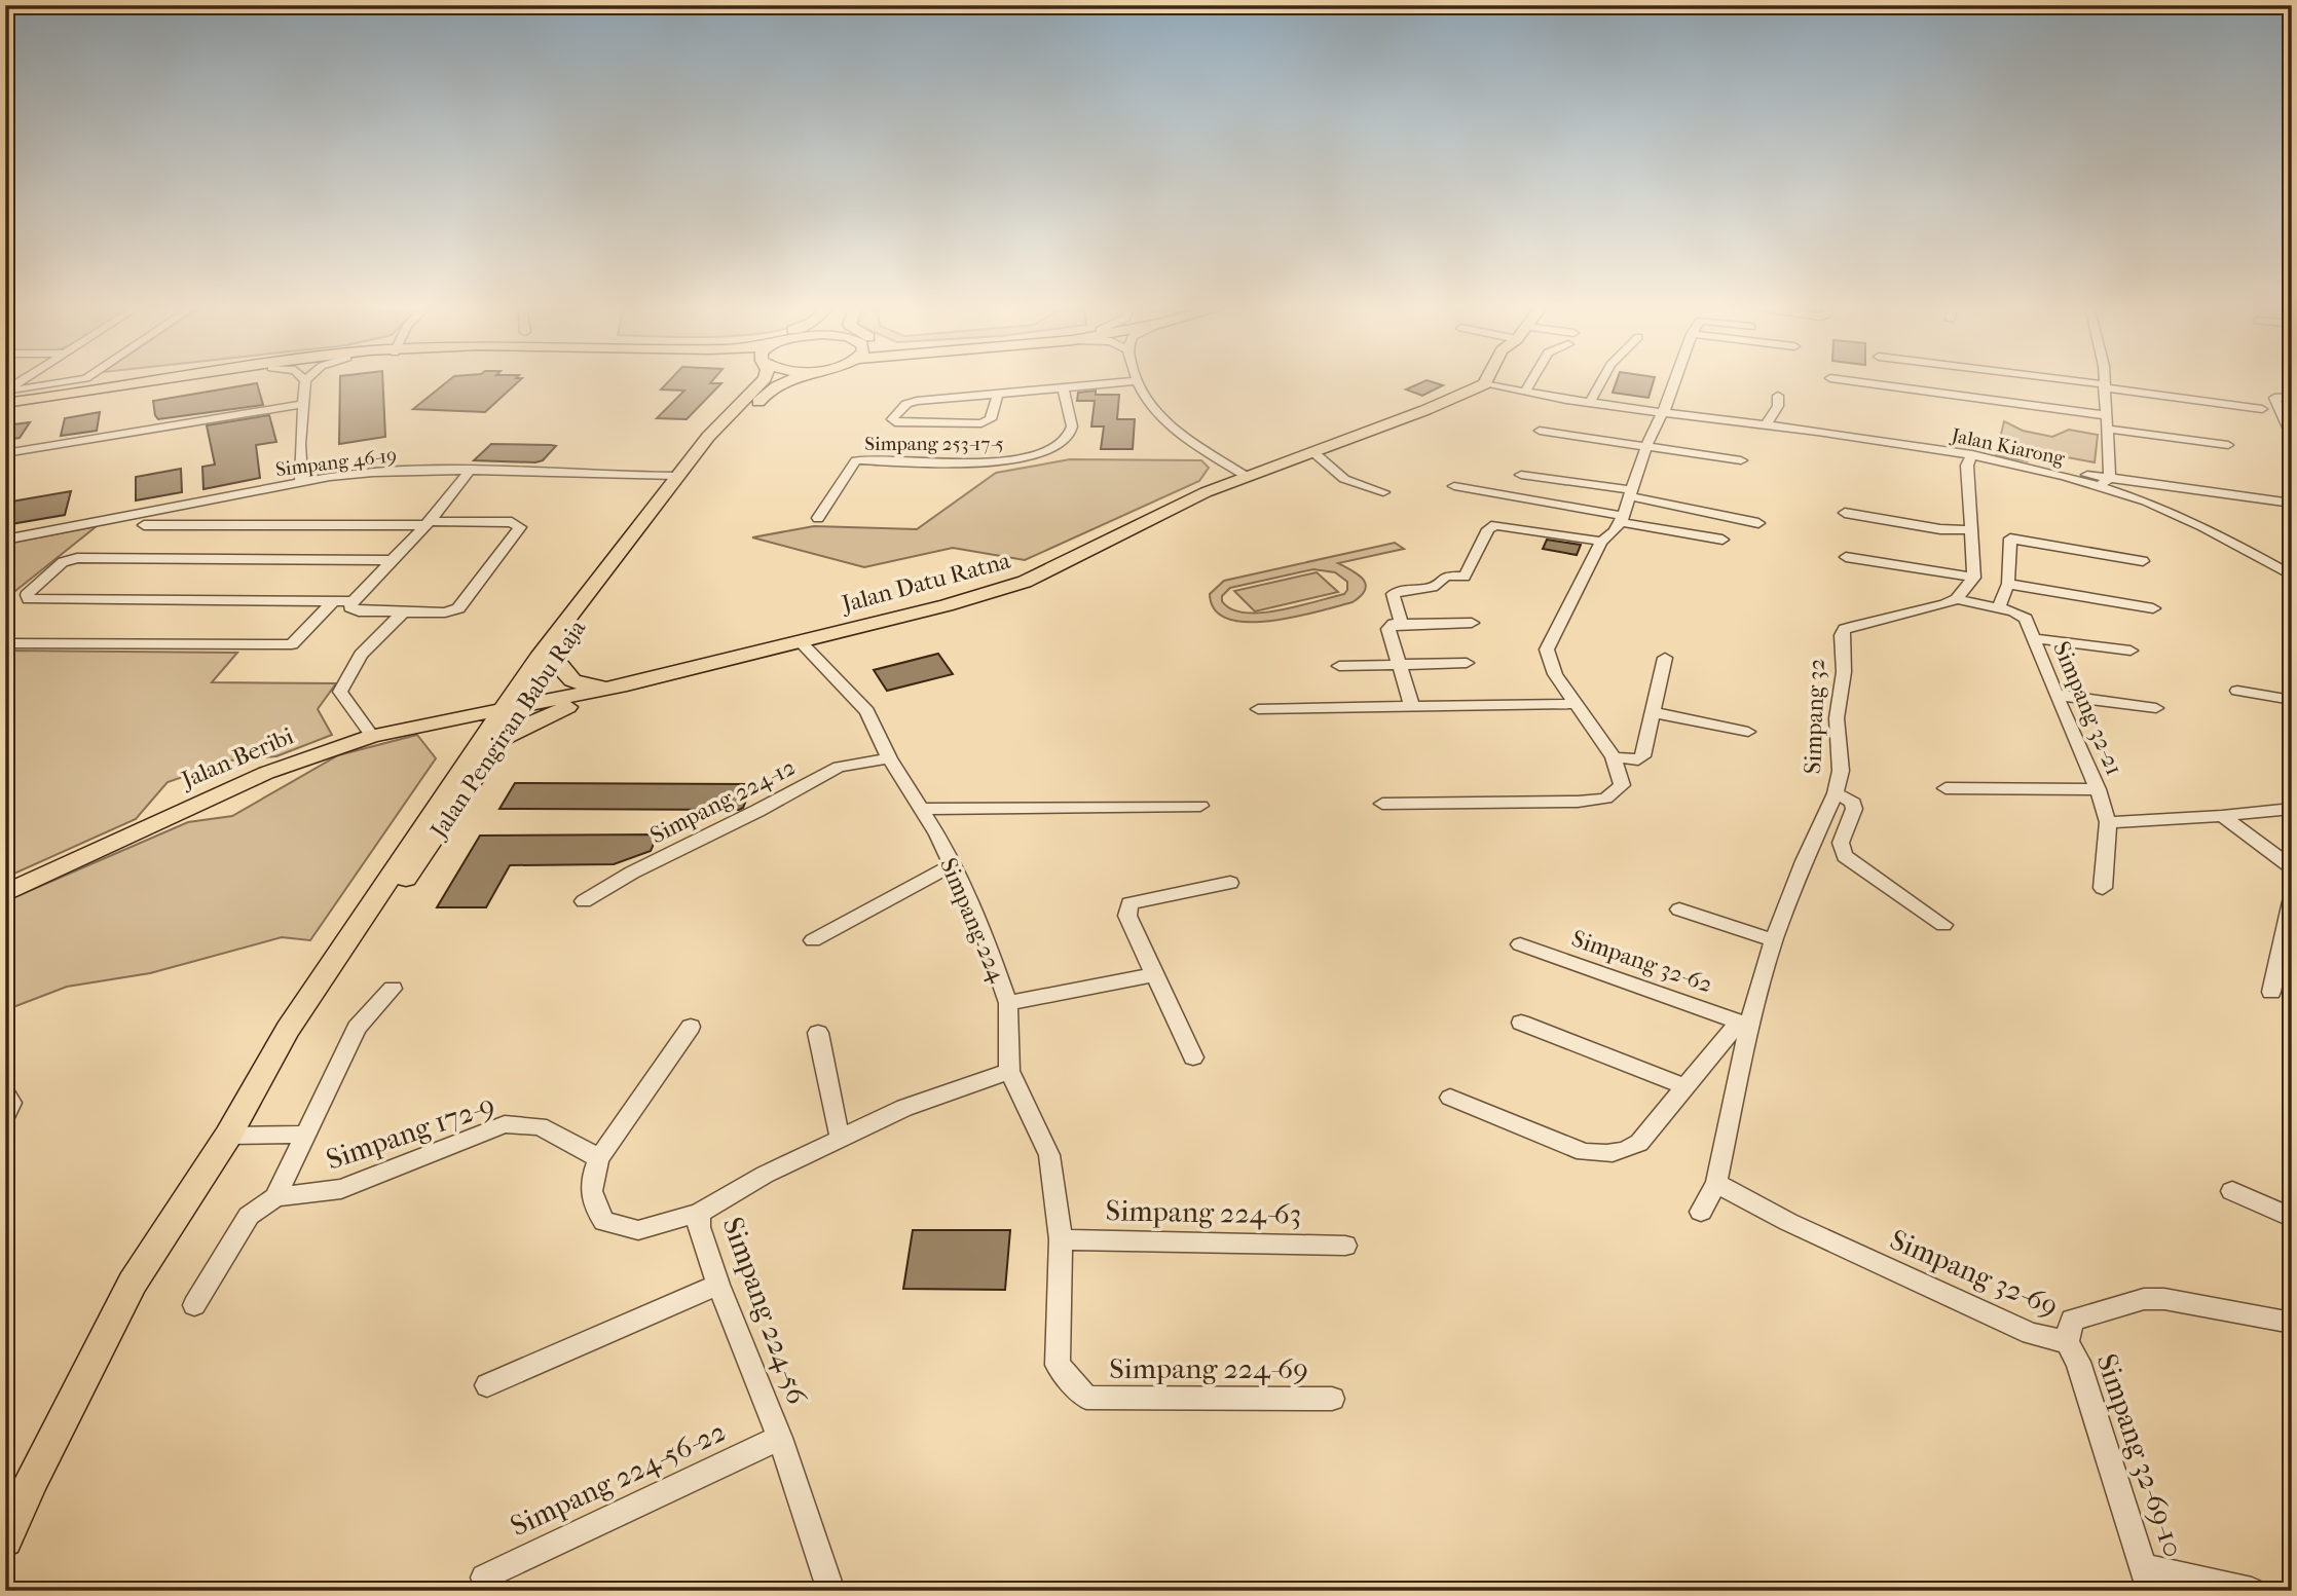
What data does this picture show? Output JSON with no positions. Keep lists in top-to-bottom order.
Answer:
{
  "streets": {
    "main road": ["Jalan Datu Ratna", "Jalan Pengiran Babu Raja", "Jalan Beribi"],
    "street": [
      "Simpang 253-17-5",
      "Jalan Kiarong",
      "Simpang 46-19",
      "Simpang 32-21",
      "Simpang 32",
      "Simpang 224-12",
      "Simpang 224",
      "Simpang 32-62",
      "Simpang 172-9",
      "Simpang 224-63",
      "Simpang 32-69",
      "Simpang 224-56",
      "Simpang 224-69",
      "Simpang 32-69-10",
      "Simpang 224-56-22"
    ]
  },
  "crossings": [
    ["Jalan Kiarong", "Jalan Datu Ratna"],
    ["Simpang 46-19", "Jalan Pengiran Babu Raja"],
    ["Jalan Datu Ratna", "Jalan Pengiran Babu Raja"],
    ["Jalan Datu Ratna", "Jalan Beribi"],
    ["Jalan Datu Ratna", "Simpang 224"],
    ["Simpang 32-21", "Simpang 32"],
    ["Simpang 32", "Simpang 32-62"],
    ["Simpang 32", "Simpang 32-69"],
    ["Jalan Pengiran Babu Raja", "Jalan Beribi"],
    ["Simpang 224-12", "Simpang 224"],
    ["Simpang 224", "Simpang 224-63"],
    ["Simpang 224", "Simpang 224-56"],
    ["Simpang 224", "Simpang 224-69"],
    ["Simpang 32-69", "Simpang 32-69-10"],
    ["Simpang 224-56", "Simpang 224-56-22"]
  ]
}
